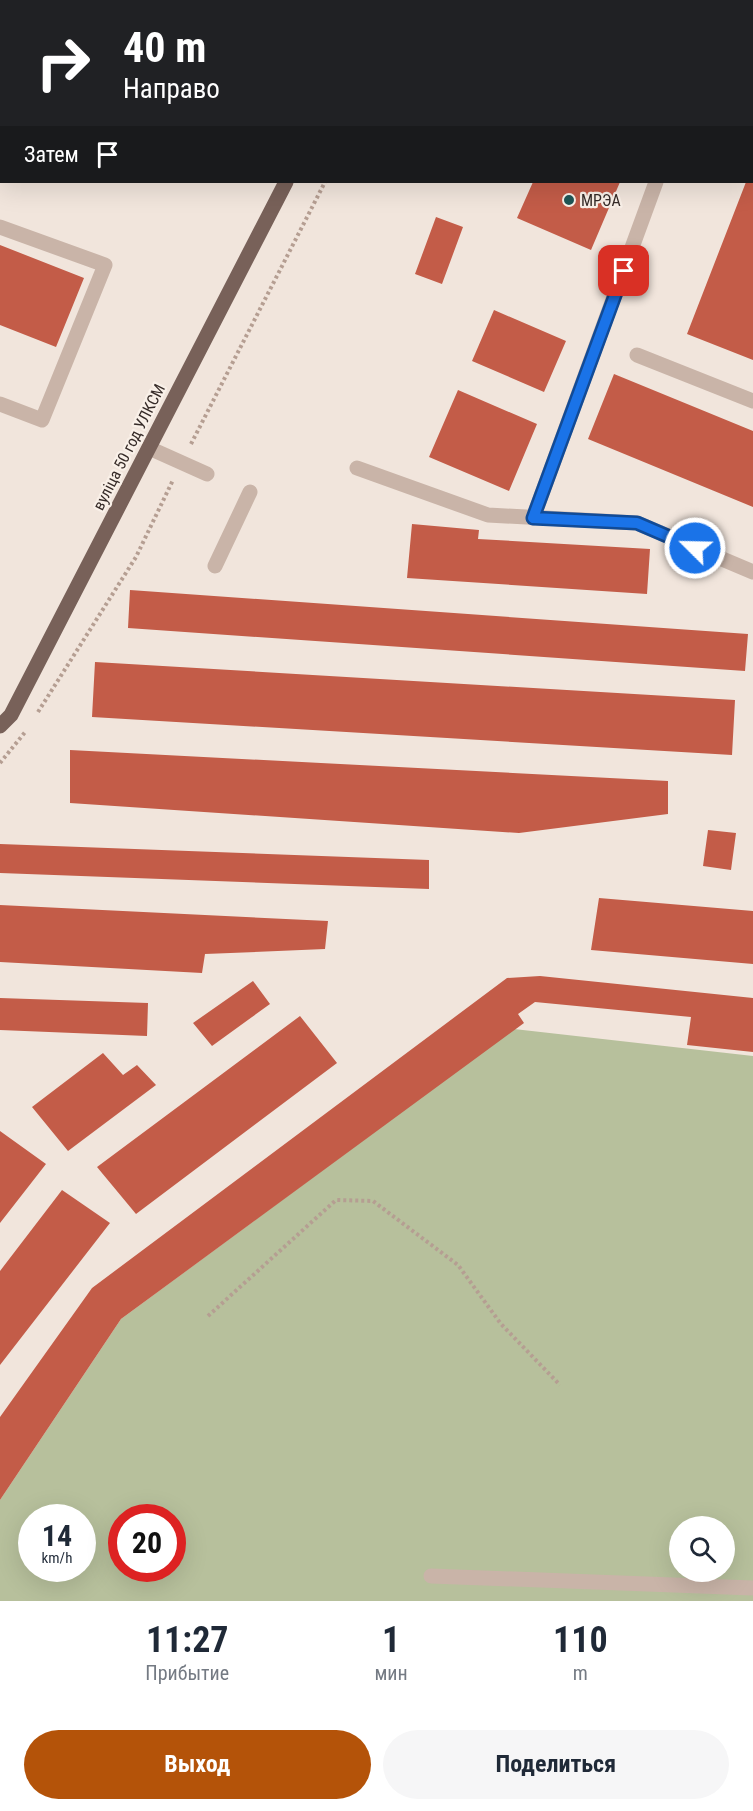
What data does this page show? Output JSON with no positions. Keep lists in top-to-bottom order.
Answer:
{
  "streets": {
    "main road": ["вуліца 50 год УЛКСМ"]
  },
  "places": ["МРЭА"],
  "page": {
    "turn": ["40 m", "Направо"],
    "then": "Затем",
    "speed": "14 km/h",
    "limit": "20",
    "eta": [
      "11:27",
      "Прибытие",
      "1",
      "мин",
      "110",
      "m"
    ],
    "buttons": ["Выход", "Поделиться"]
  }
}
